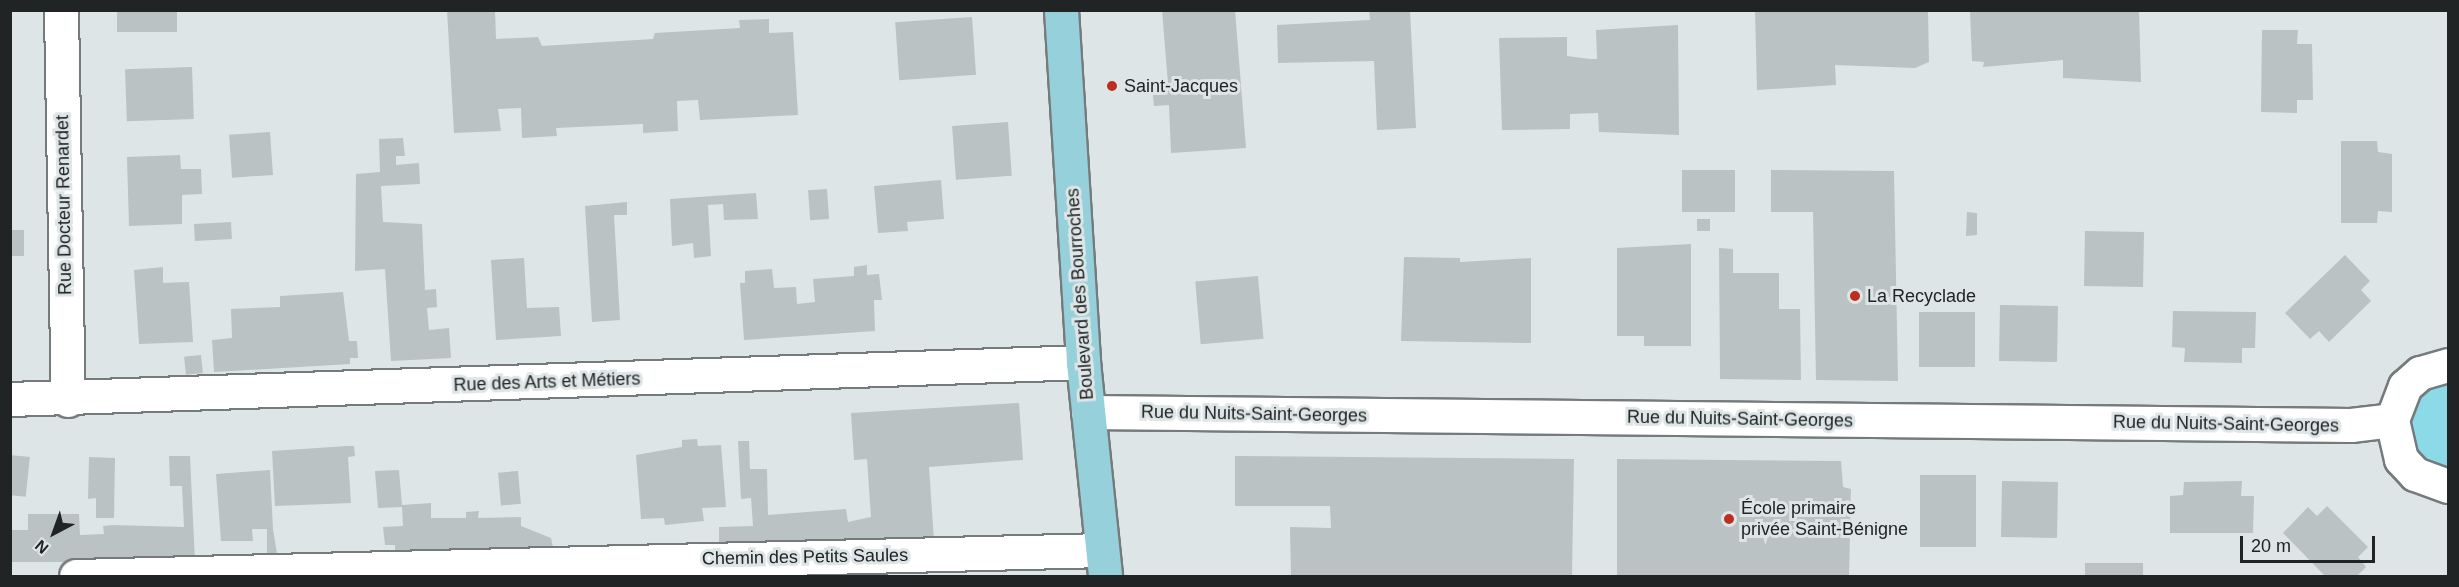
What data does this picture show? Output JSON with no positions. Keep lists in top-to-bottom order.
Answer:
{
  "streets": {
    "main road": ["Boulevard des Bourroches"],
    "street": [
      "Rue Docteur Renardet",
      "Rue des Arts et Métiers",
      "Rue du Nuits-Saint-Georges",
      "Chemin des Petits Saules"
    ]
  },
  "crossings": [
    ["Rue Docteur Renardet", "Rue des Arts et Métiers"],
    ["Boulevard des Bourroches", "Rue des Arts et Métiers"],
    ["Boulevard des Bourroches", "Rue du Nuits-Saint-Georges"],
    ["Boulevard des Bourroches", "Chemin des Petits Saules"]
  ],
  "places": ["Saint-Jacques", "La Recyclade", "École primaire privée Saint-Bénigne"],
  "scale_bar": "20 m",
  "north": "bottom left"
}
